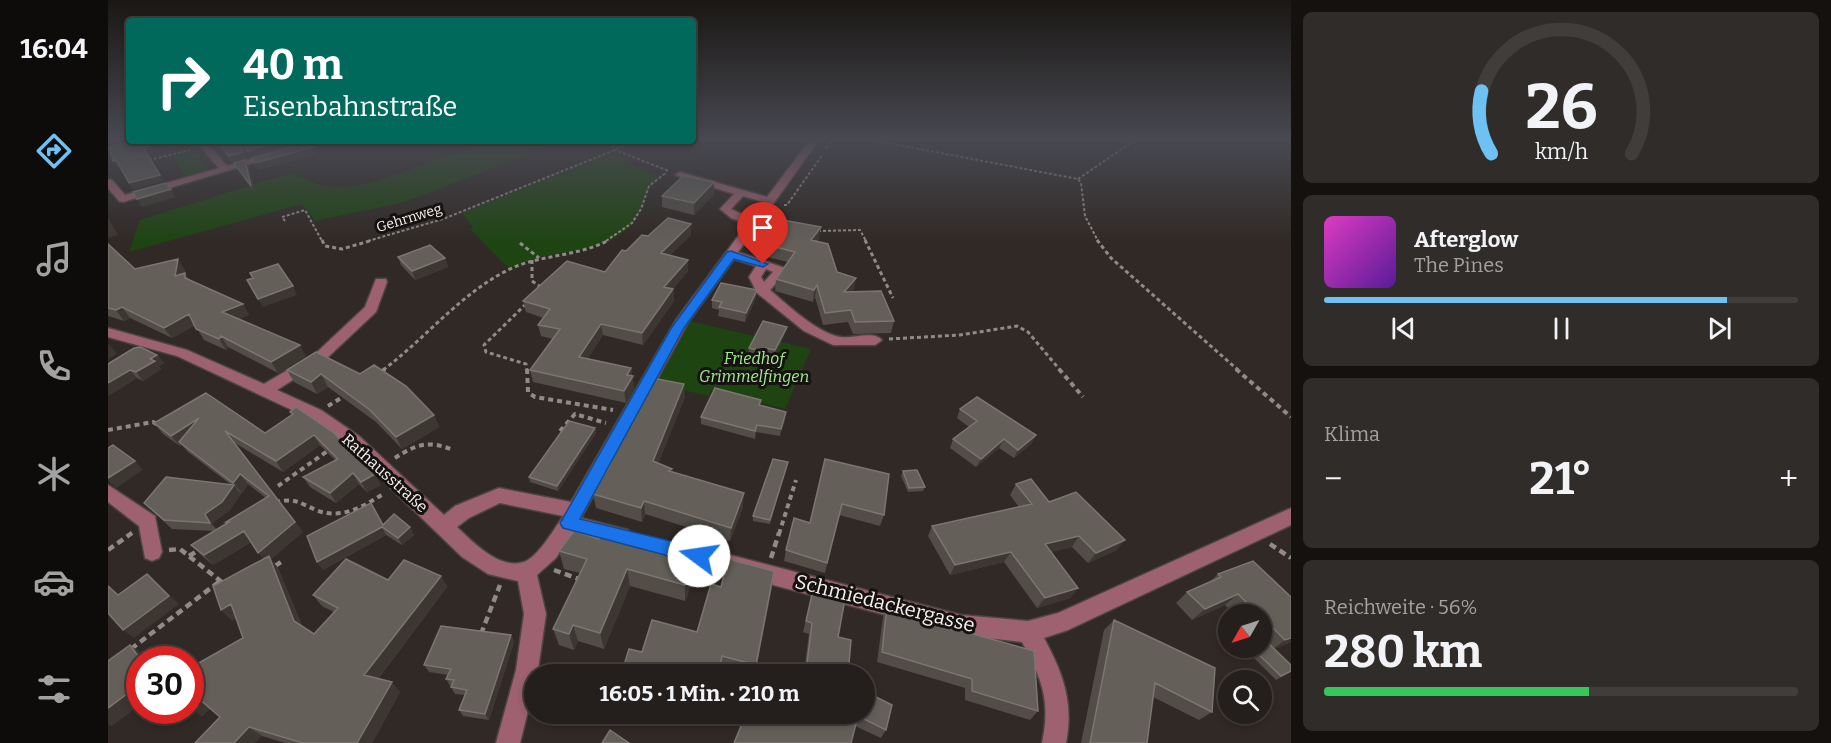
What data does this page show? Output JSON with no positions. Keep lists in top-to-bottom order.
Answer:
{
  "streets": {
    "street": ["Rathausstraße", "Schmiedackergasse"],
    "path": ["Gehrnweg"]
  },
  "parks": ["Friedhof Grimmelfingen"],
  "north": "bottom left",
  "page": {
    "tabs": "16:04",
    "turn": ["40 m", "Eisenbahnstraße"],
    "song": ["Afterglow", "The Pines"],
    "tile": [
      "Klima",
      ["Reichweite · 56%", "280 km"]
    ],
    "heat": ["−", "21°", "+"],
    "limit": "30",
    "trip": "16:05 · 1 Min. · 210 m",
    "gauge": ["26", "km/h"]
  }
}
